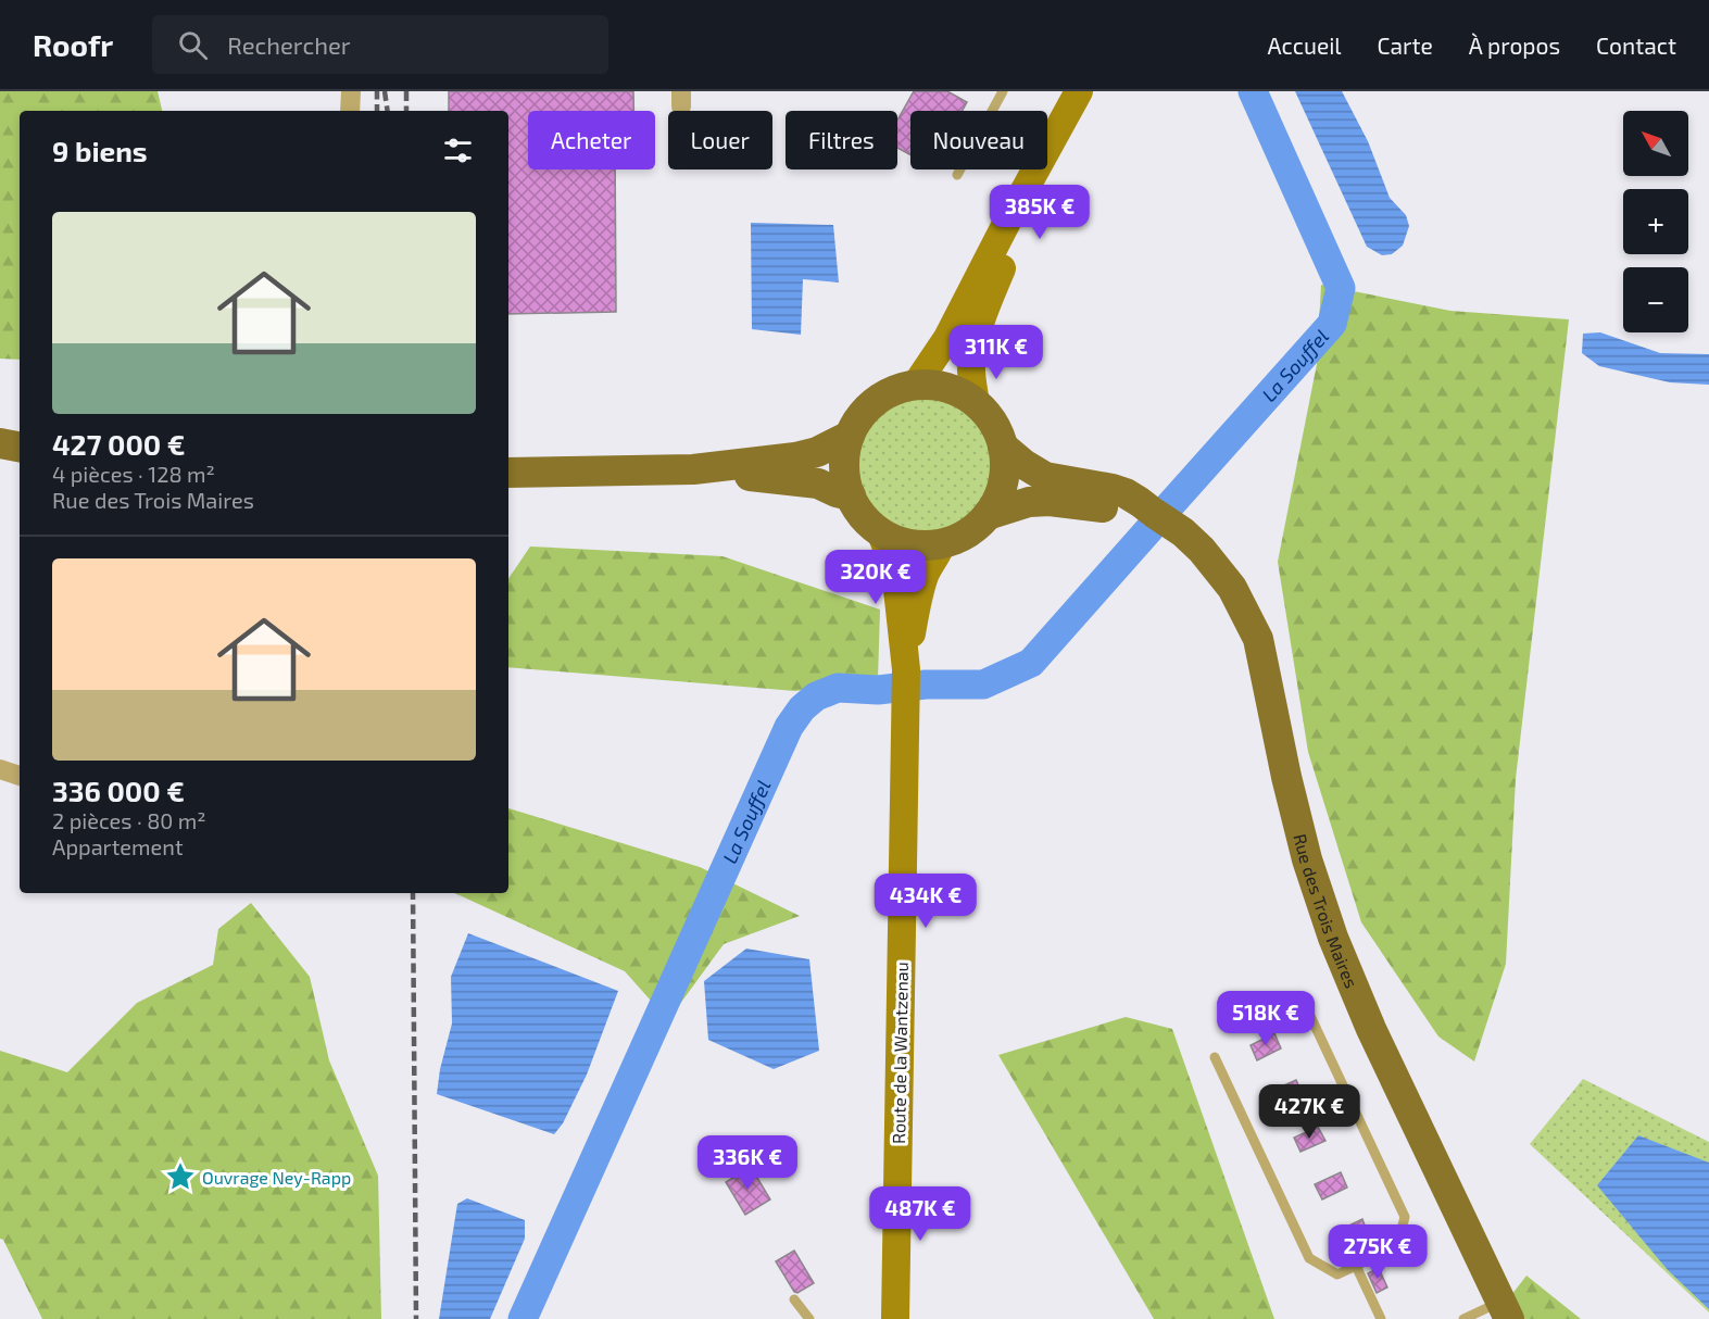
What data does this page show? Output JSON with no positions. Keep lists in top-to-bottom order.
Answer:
{
  "streets": {
    "main road": ["Rue des Trois Maires", "Route de la Wantzenau"]
  },
  "crossings": [
    ["Rue des Trois Maires", "Route de la Wantzenau"]
  ],
  "water": ["La Souffel"],
  "places": {
    "place": ["Ouvrage Ney-Rapp"]
  },
  "north": "top left",
  "page": {
    "header": "Roofr",
    "search": "Rechercher",
    "nav": [
      "Accueil",
      "Carte",
      "À propos",
      "Contact"
    ],
    "map_buttons": ["+", "−"],
    "chip": [
      "Acheter",
      "Louer",
      "Filtres",
      "Nouveau"
    ],
    "heading": "9 biens",
    "price": [
      "385K €",
      "311K €",
      "320K €",
      "434K €",
      "518K €",
      "427K €",
      "336K €",
      "487K €",
      "275K €"
    ],
    "list": [
      {
        "name": "427 000 €",
        "note": "4 pièces · 128 m² · Rue des Trois Maires"
      },
      {
        "name": "336 000 €",
        "note": "2 pièces · 80 m² · Appartement"
      }
    ]
  }
}
